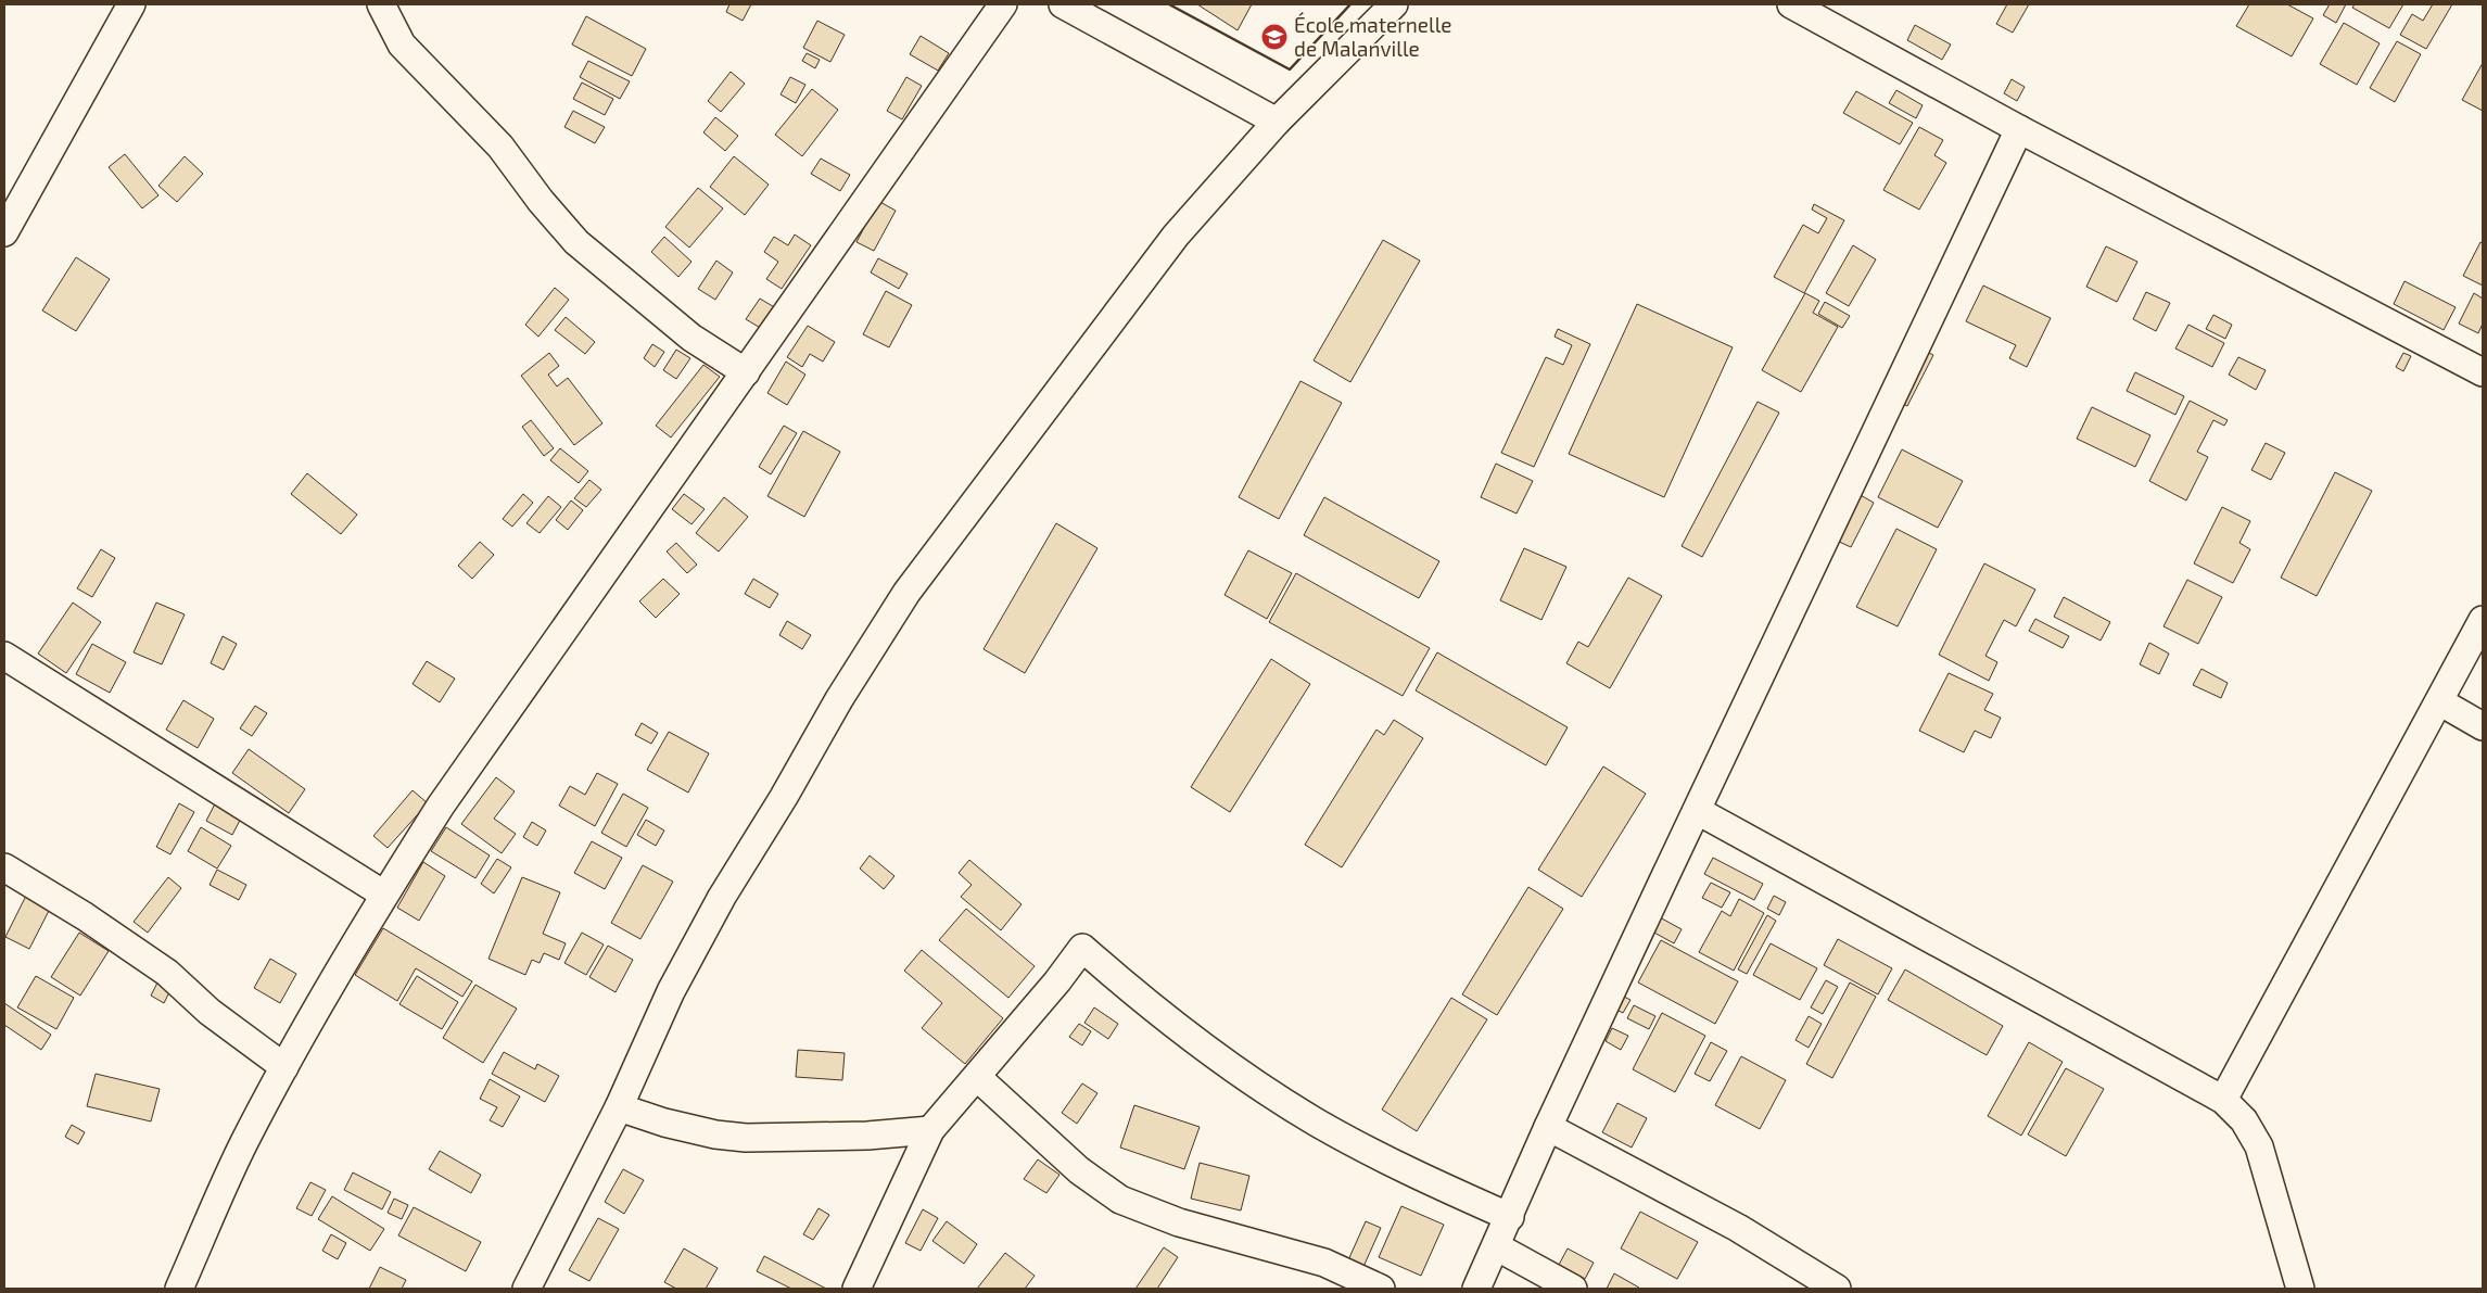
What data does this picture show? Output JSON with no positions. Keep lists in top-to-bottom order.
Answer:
{
  "places": {
    "school or university": ["École maternelle de Malanville"]
  }
}
